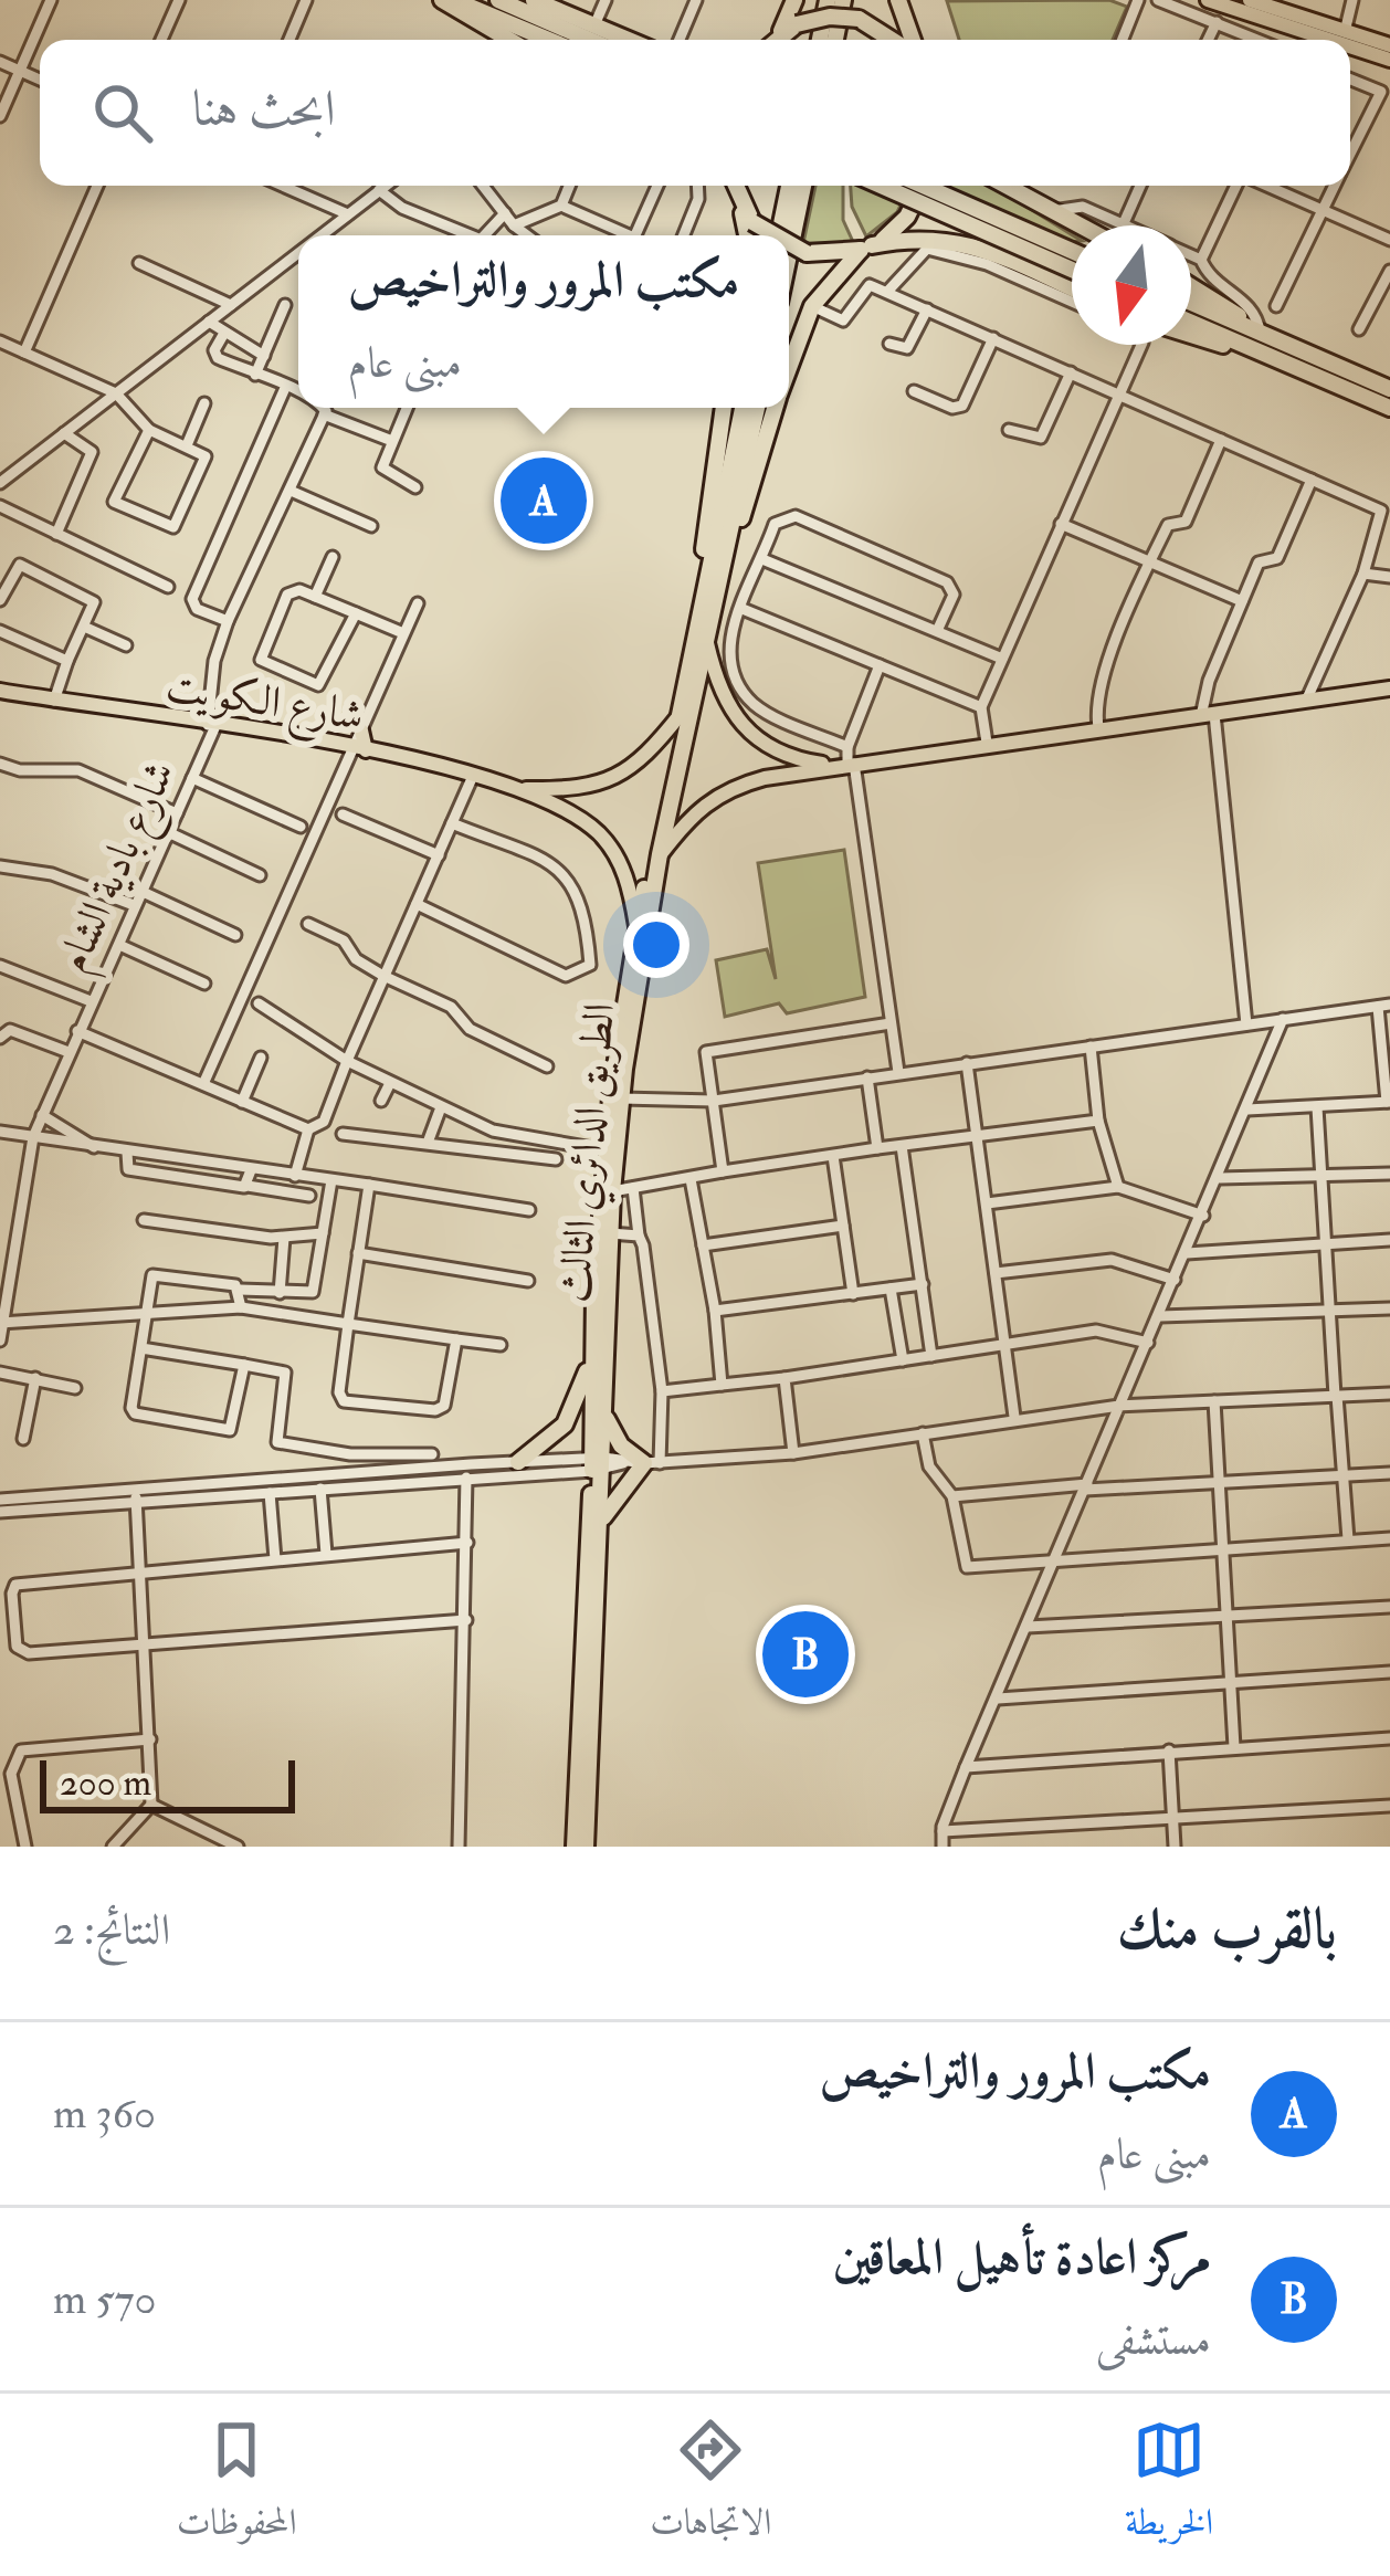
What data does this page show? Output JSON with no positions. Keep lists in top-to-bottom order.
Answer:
{
  "streets": {
    "highway": ["الطريق الدائري الثالث"],
    "main road": ["شارع الكويت"],
    "street": ["شارع بادية الشام"]
  },
  "crossings": [
    ["شارع الكويت", "شارع بادية الشام"],
    ["شارع الكويت", "الطريق الدائري الثالث"]
  ],
  "scale_bar": "200 m",
  "north": "bottom",
  "page": {
    "search": "ابحث هنا",
    "popup": ["مكتب المرور والتراخيص", "مبنى عام"],
    "pins": ["A", "B"],
    "scale": "200 m",
    "heading": ["بالقرب منك", "النتائج: 2"],
    "list": [
      {
        "mark": "A",
        "name": "مكتب المرور والتراخيص",
        "note": "مبنى عام",
        "value": "360 m"
      },
      {
        "mark": "B",
        "name": "مركز اعادة تأهيل المعاقين",
        "note": "مستشفى",
        "value": "570 m"
      }
    ],
    "nav": ["الخريطة", "الاتجاهات", "المحفوظات"]
  }
}
